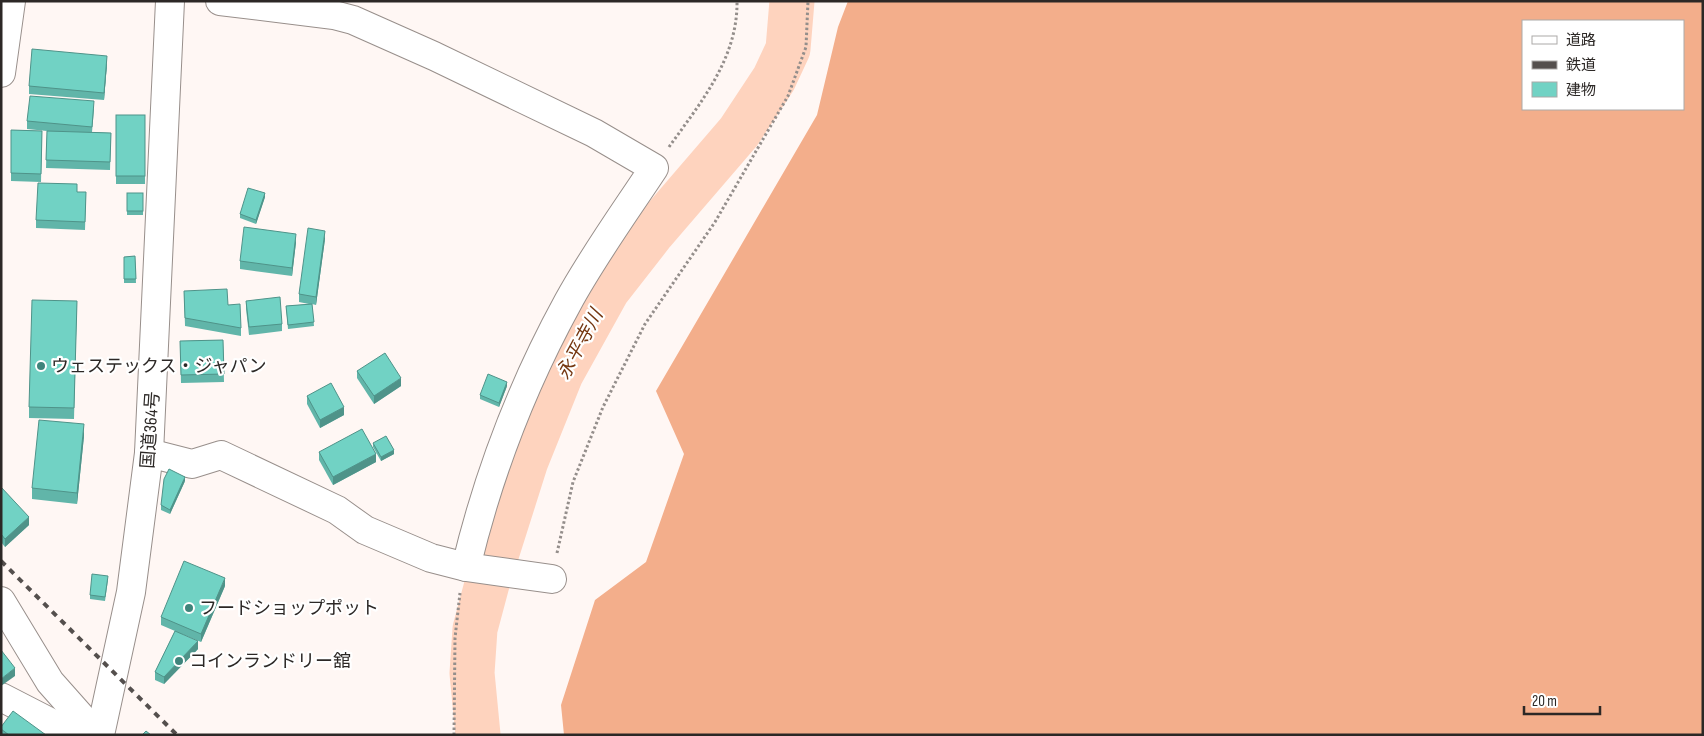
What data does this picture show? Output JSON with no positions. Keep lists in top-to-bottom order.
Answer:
{
  "streets": {
    "main road": ["国道364号"]
  },
  "water": ["永平寺川"],
  "places": ["ウェステックス・ジャパン", "フードショップポット", "コインランドリー舘"],
  "legend": ["道路", "鉄道", "建物"],
  "scale_bar": "20 m"
}
